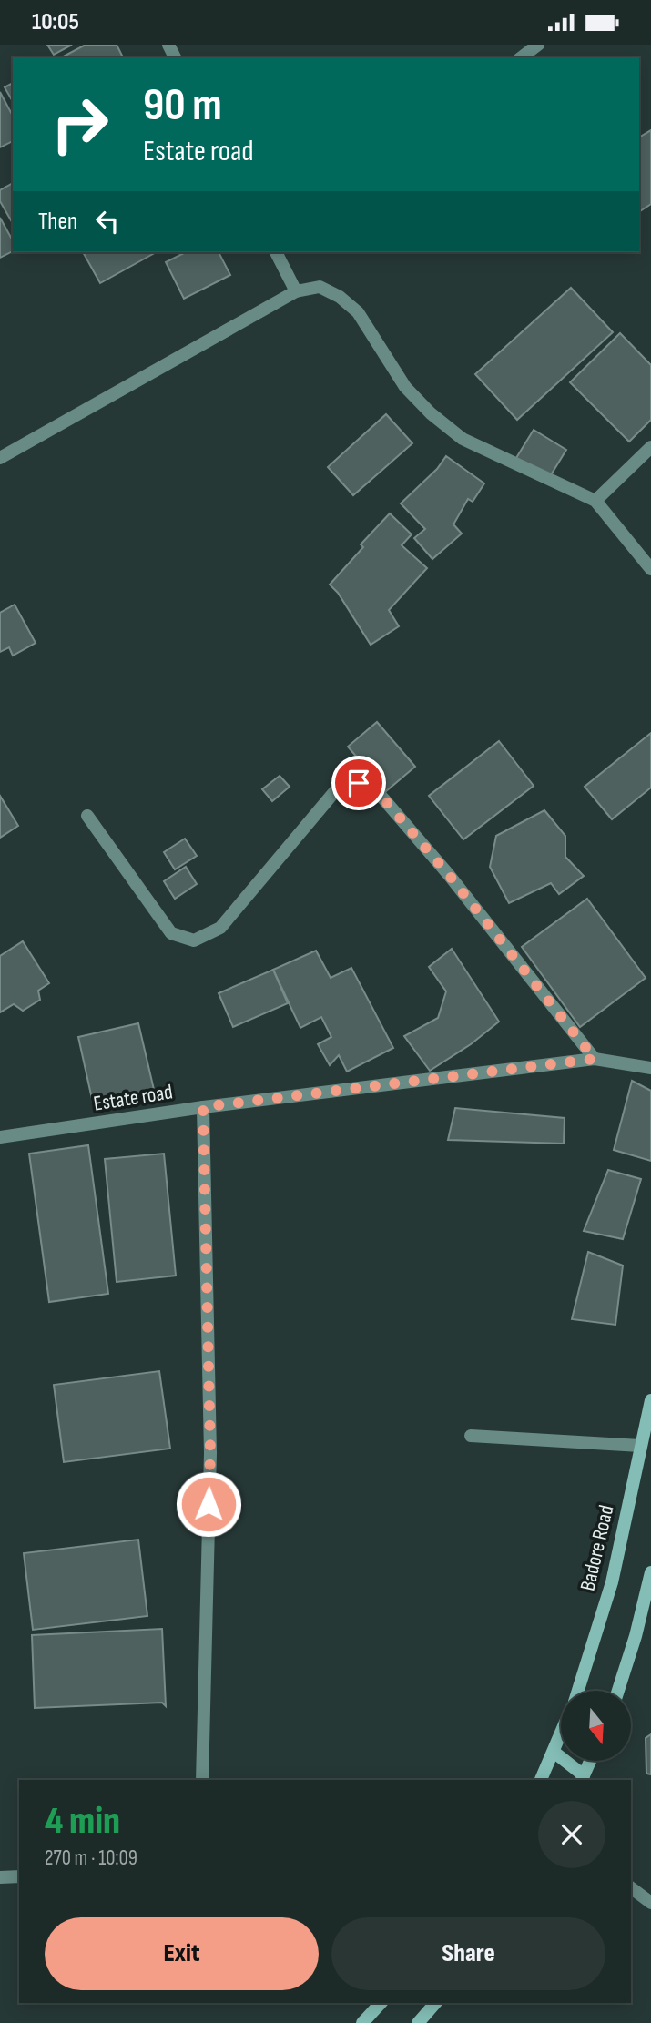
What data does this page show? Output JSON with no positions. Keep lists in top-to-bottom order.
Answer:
{
  "streets": {
    "main road": ["Badore Road"],
    "street": ["Estate road"]
  },
  "north": "bottom",
  "page": {
    "status": "10:05",
    "turn": ["90 m", "Estate road"],
    "then": "Then",
    "heading": ["4 min", "270 m · 10:09"],
    "buttons": ["Exit", "Share"]
  }
}
